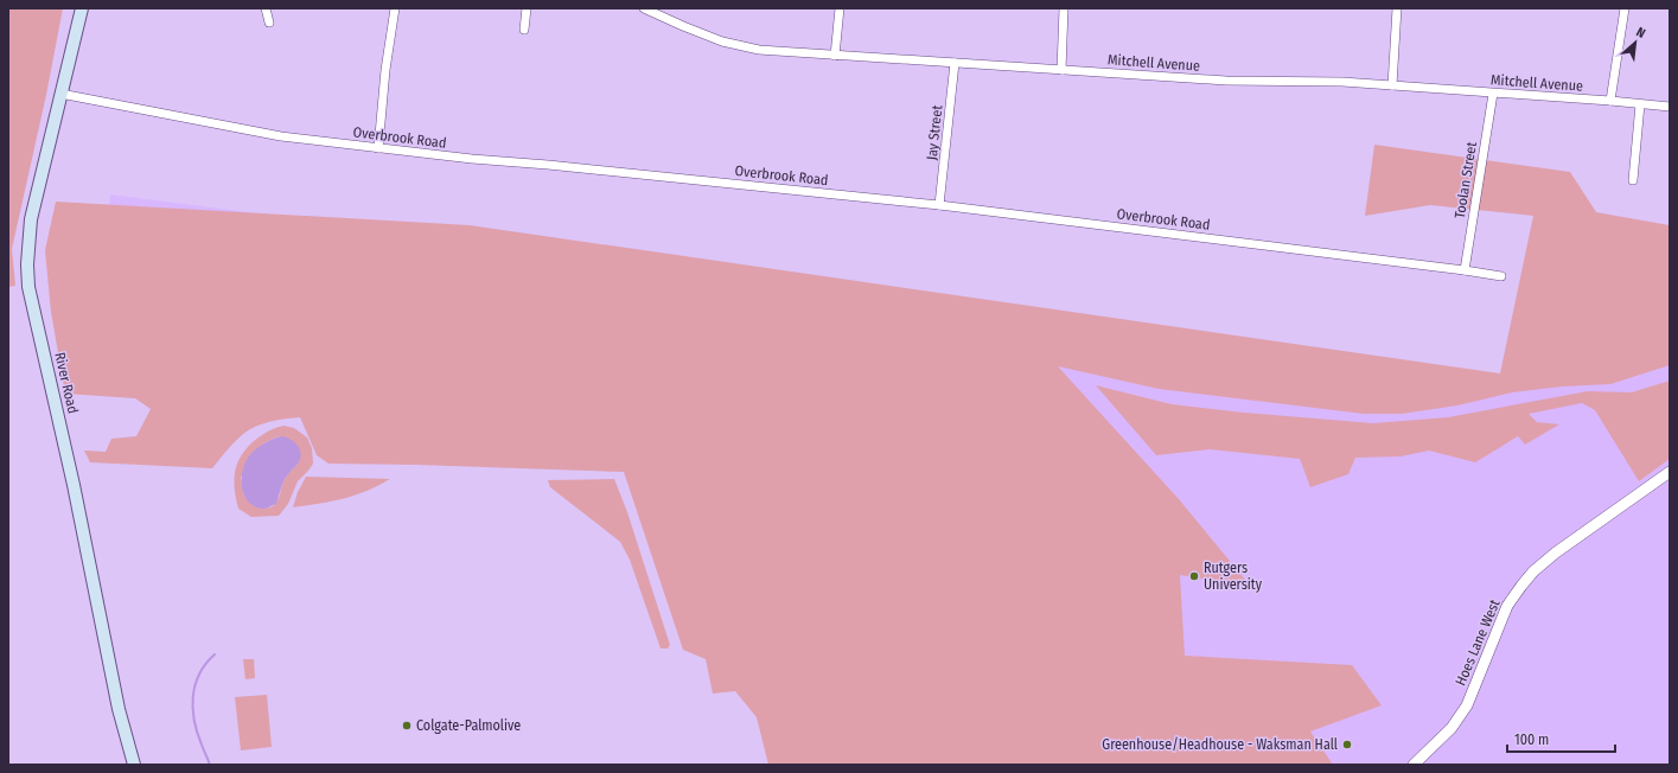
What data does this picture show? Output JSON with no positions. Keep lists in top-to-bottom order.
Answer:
{
  "streets": {
    "main road": ["River Road"],
    "street": [
      "Mitchell Avenue",
      "Jay Street",
      "Overbrook Road",
      "Toolan Street",
      "Hoes Lane West"
    ]
  },
  "crossings": [
    ["Mitchell Avenue", "Jay Street"],
    ["Mitchell Avenue", "Toolan Street"],
    ["Jay Street", "Overbrook Road"],
    ["Overbrook Road", "Toolan Street"],
    ["Overbrook Road", "River Road"]
  ],
  "places": ["Rutgers University", "Colgate-Palmolive", "Greenhouse/Headhouse - Waksman Hall"],
  "scale_bar": "100 m",
  "north": "top right"
}
